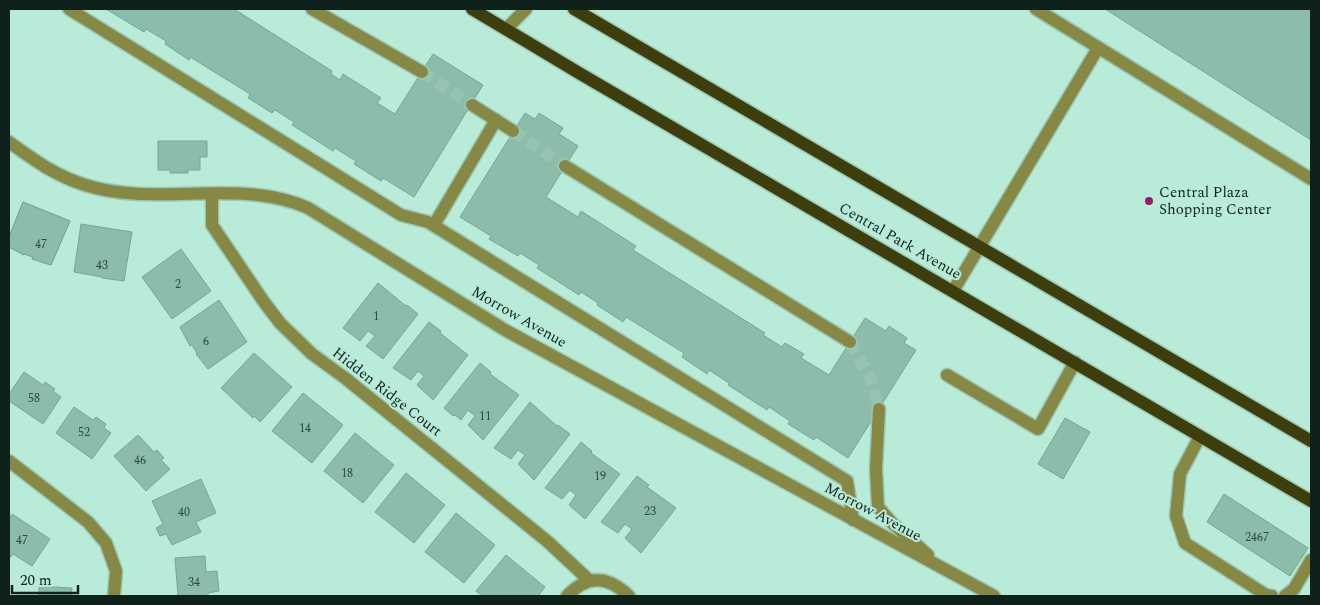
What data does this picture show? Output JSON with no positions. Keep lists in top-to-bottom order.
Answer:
{
  "streets": {
    "main road": ["Central Park Avenue"],
    "street": ["Morrow Avenue", "Hidden Ridge Court"]
  },
  "crossings": [
    ["Morrow Avenue", "Hidden Ridge Court"]
  ],
  "places": ["Central Plaza Shopping Center"],
  "house_numbers": [
    "47",
    "43",
    "2",
    "1",
    "6",
    "58",
    "11",
    "14",
    "52",
    "46",
    "18",
    "19",
    "23",
    "40",
    "2467",
    "47",
    "34"
  ],
  "scale_bar": "20 m"
}
